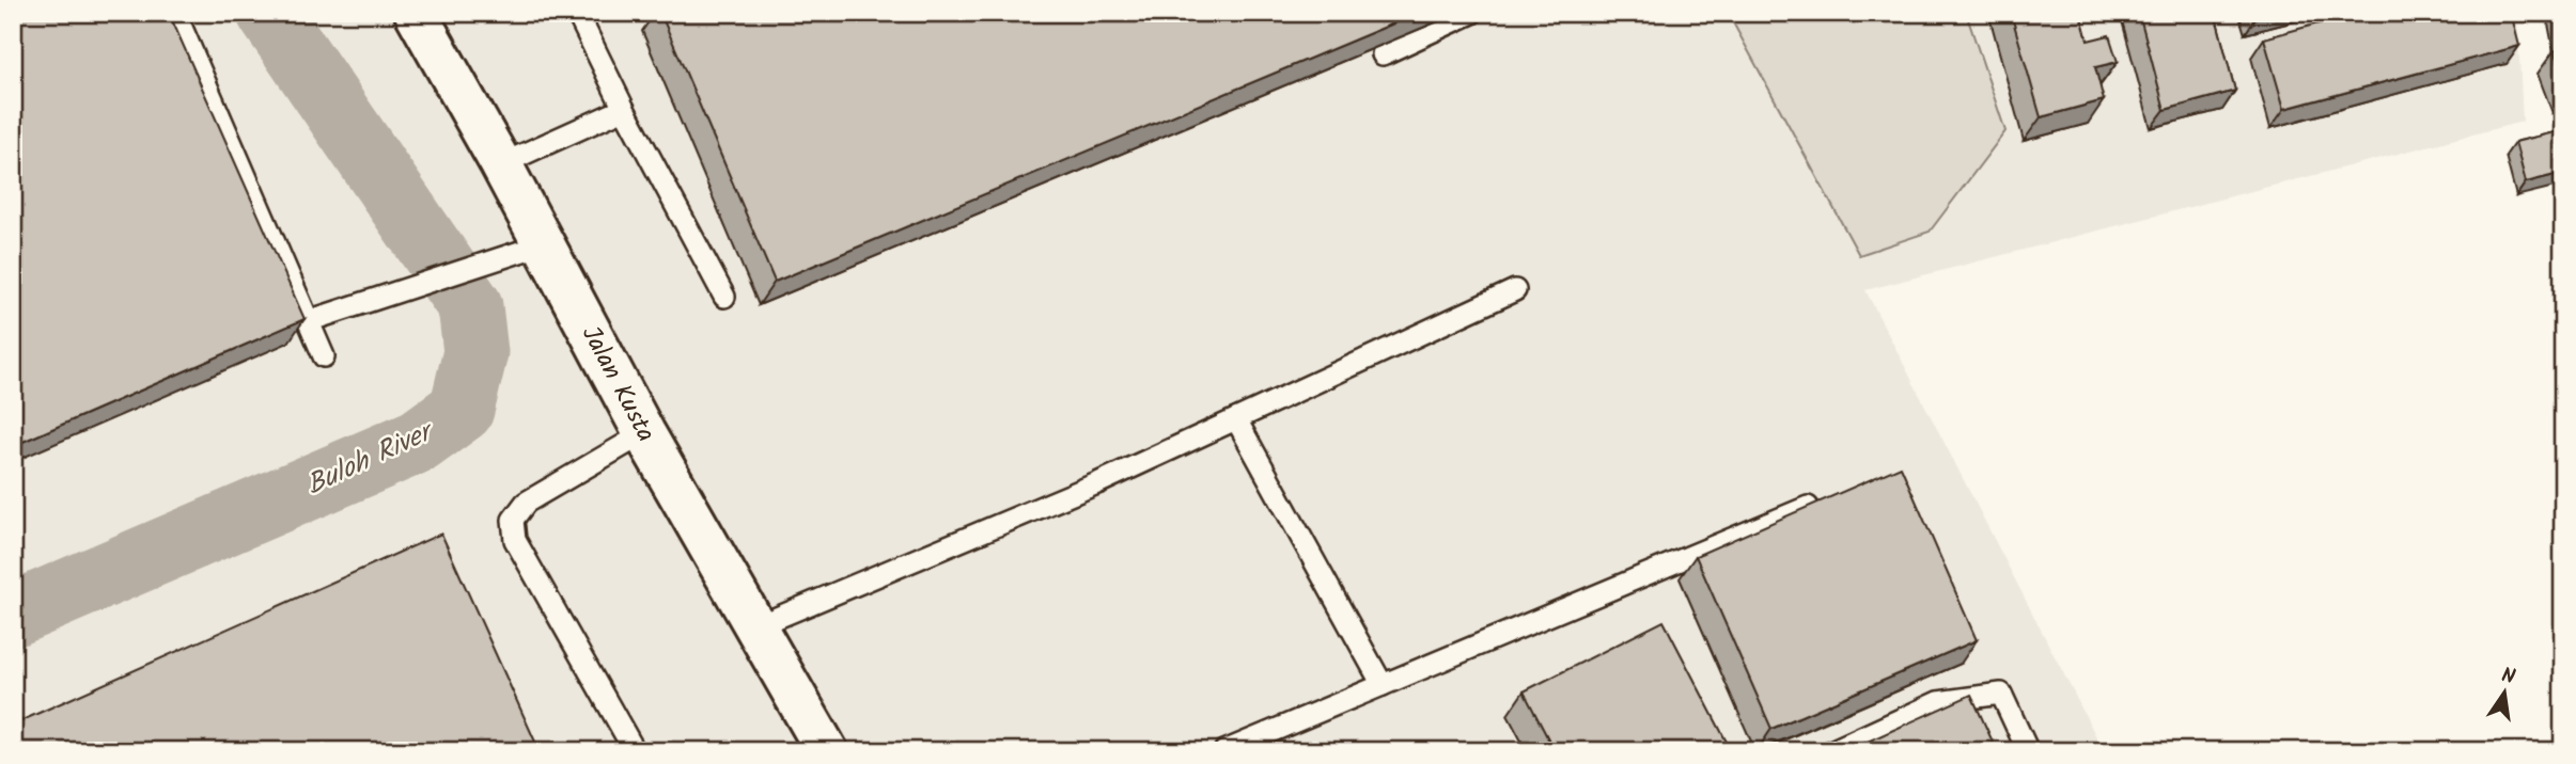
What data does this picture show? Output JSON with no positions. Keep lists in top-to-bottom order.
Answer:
{
  "streets": {
    "street": ["Jalan Kusta"]
  },
  "water": ["Buloh River"],
  "north": "top"
}
